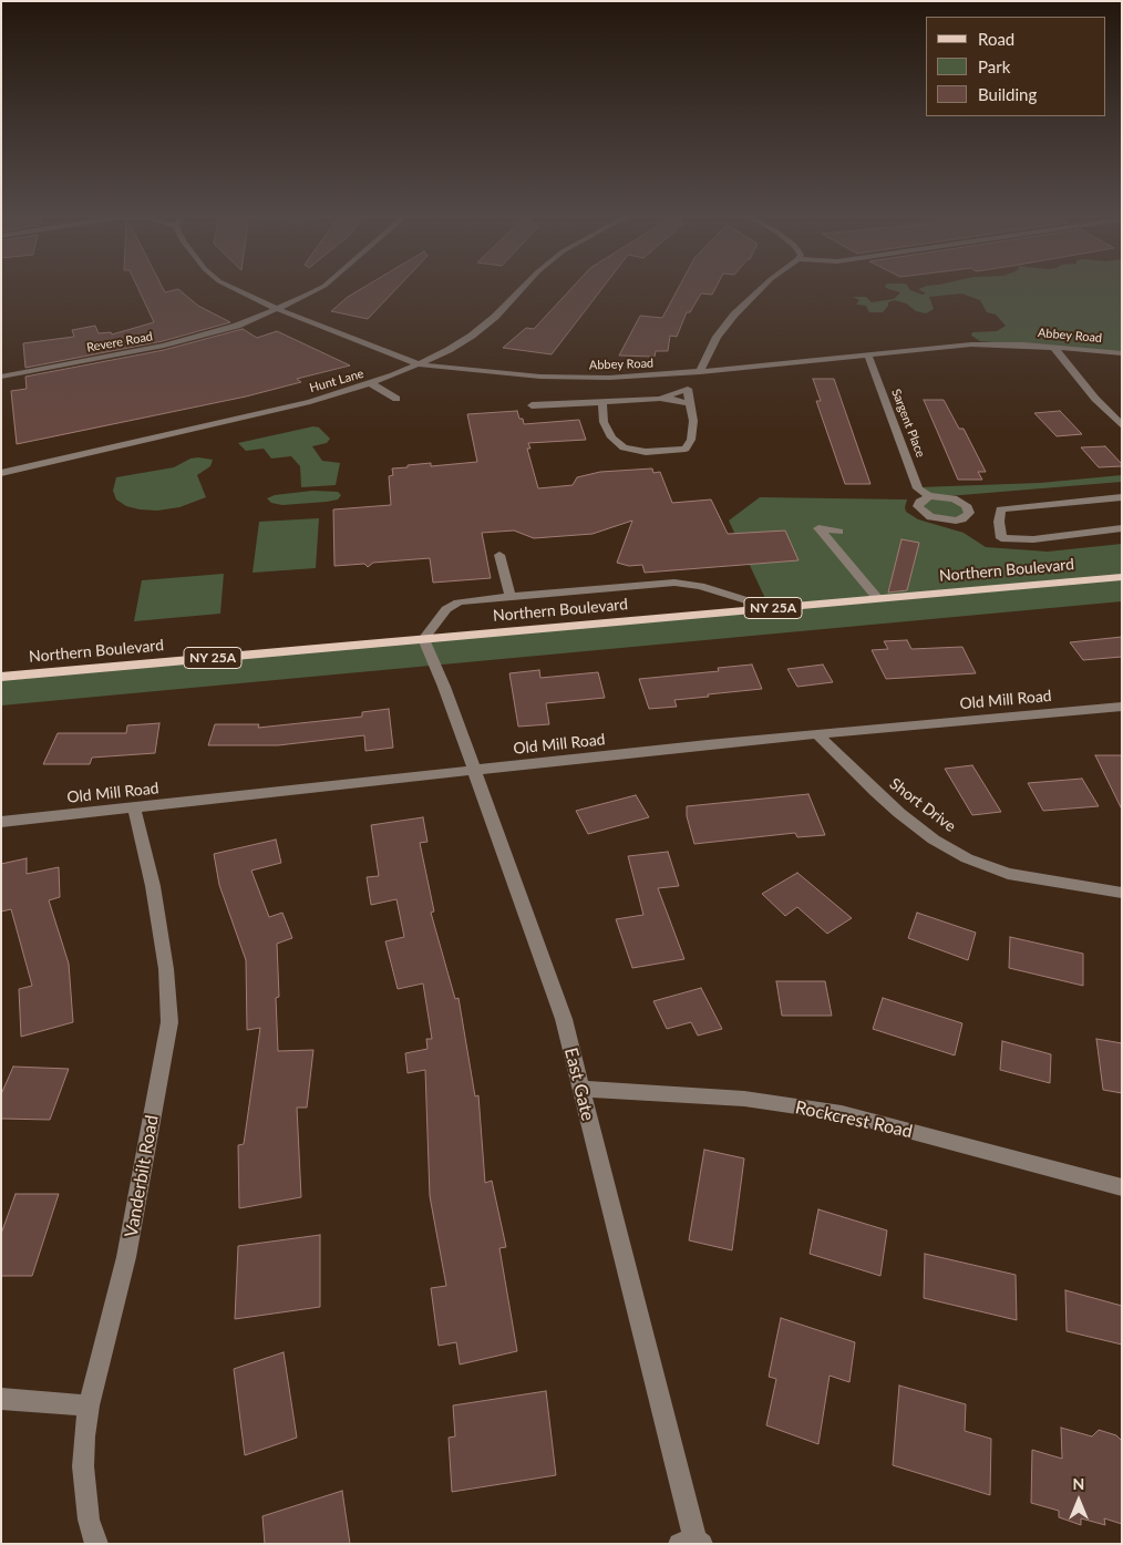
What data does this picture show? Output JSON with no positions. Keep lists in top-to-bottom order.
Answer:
{
  "streets": {
    "main road": ["Northern Boulevard", "NY 25A"],
    "street": [
      "Abbey Road",
      "Revere Road",
      "Hunt Lane",
      "Sargent Place",
      "Old Mill Road",
      "Short Drive",
      "East Gate",
      "Rockcrest Road",
      "Vanderbilt Road"
    ]
  },
  "crossings": [
    ["Abbey Road", "Revere Road"],
    ["Abbey Road", "Hunt Lane"],
    ["Abbey Road", "Sargent Place"],
    ["Northern Boulevard", "East Gate"],
    ["Old Mill Road", "Short Drive"],
    ["Old Mill Road", "East Gate"],
    ["Old Mill Road", "Vanderbilt Road"],
    ["East Gate", "Rockcrest Road"]
  ],
  "legend": ["Road", "Park", "Building"],
  "north": "top"
}
